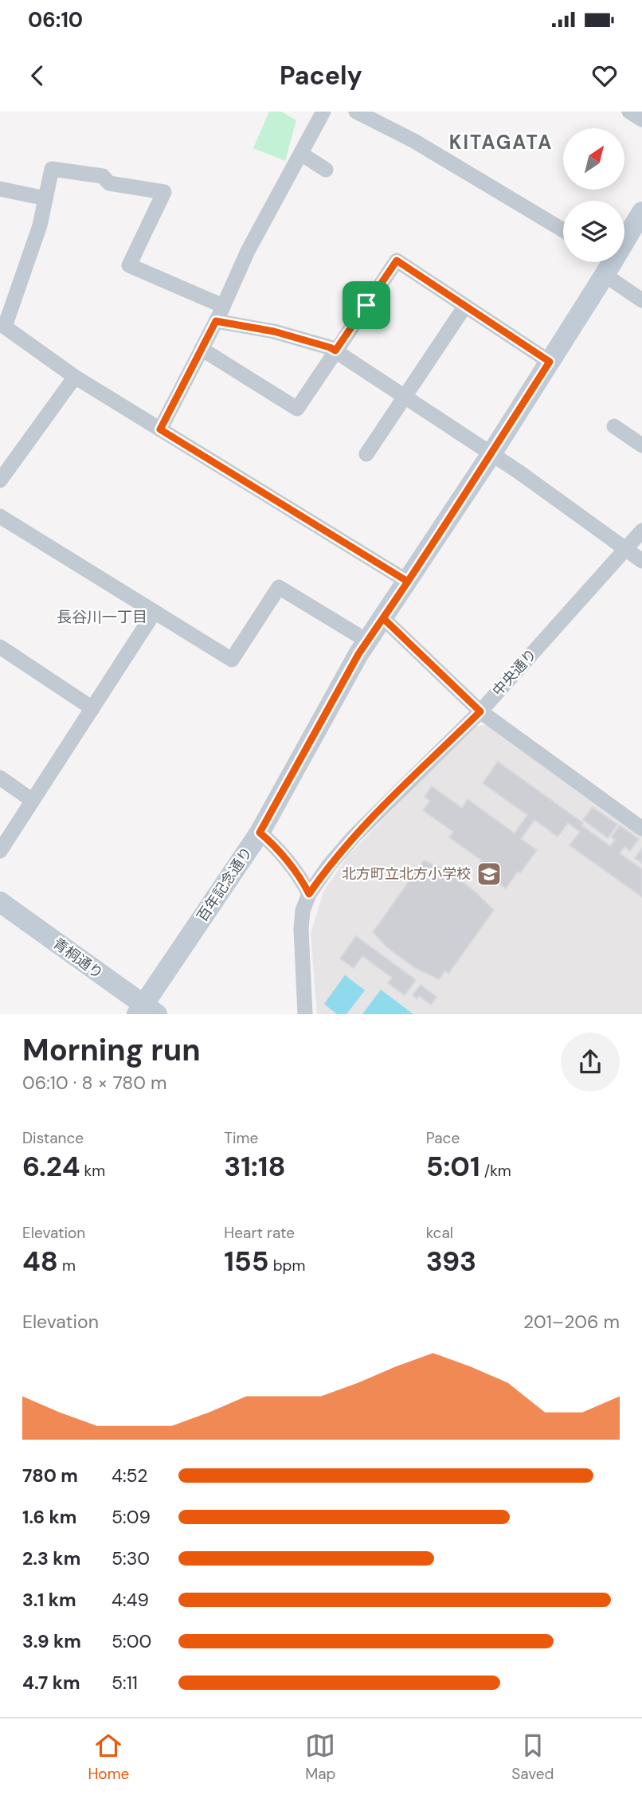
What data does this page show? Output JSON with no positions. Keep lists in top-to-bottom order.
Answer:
{
  "streets": {
    "street": ["中央通り", "百年記念通り", "青桐通り"]
  },
  "crossings": [
    ["百年記念通り", "青桐通り"]
  ],
  "districts": ["KITAGATA", "長谷川一丁目"],
  "places": {
    "school or university": ["北方町立北方小学校"]
  },
  "north": "top right",
  "page": {
    "status": "06:10",
    "header": "Pacely",
    "heading": ["Morning run", "06:10 · 8 × 780 m"],
    "stats": [
      ["Distance", "6.24 km"],
      ["Time", "31:18"],
      ["Pace", "5:01 /km"],
      ["Elevation", "48 m"],
      ["Heart rate", "155 bpm"],
      ["kcal", "393"]
    ],
    "chart": ["Elevation", "201–206 m"],
    "list": [
      {
        "name": "780 m",
        "note": "4:52"
      },
      {
        "name": "1.6 km",
        "note": "5:09"
      },
      {
        "name": "2.3 km",
        "note": "5:30"
      },
      {
        "name": "3.1 km",
        "note": "4:49"
      },
      {
        "name": "3.9 km",
        "note": "5:00"
      },
      {
        "name": "4.7 km",
        "note": "5:11"
      }
    ],
    "tabs": ["Home", "Map", "Saved"]
  }
}
